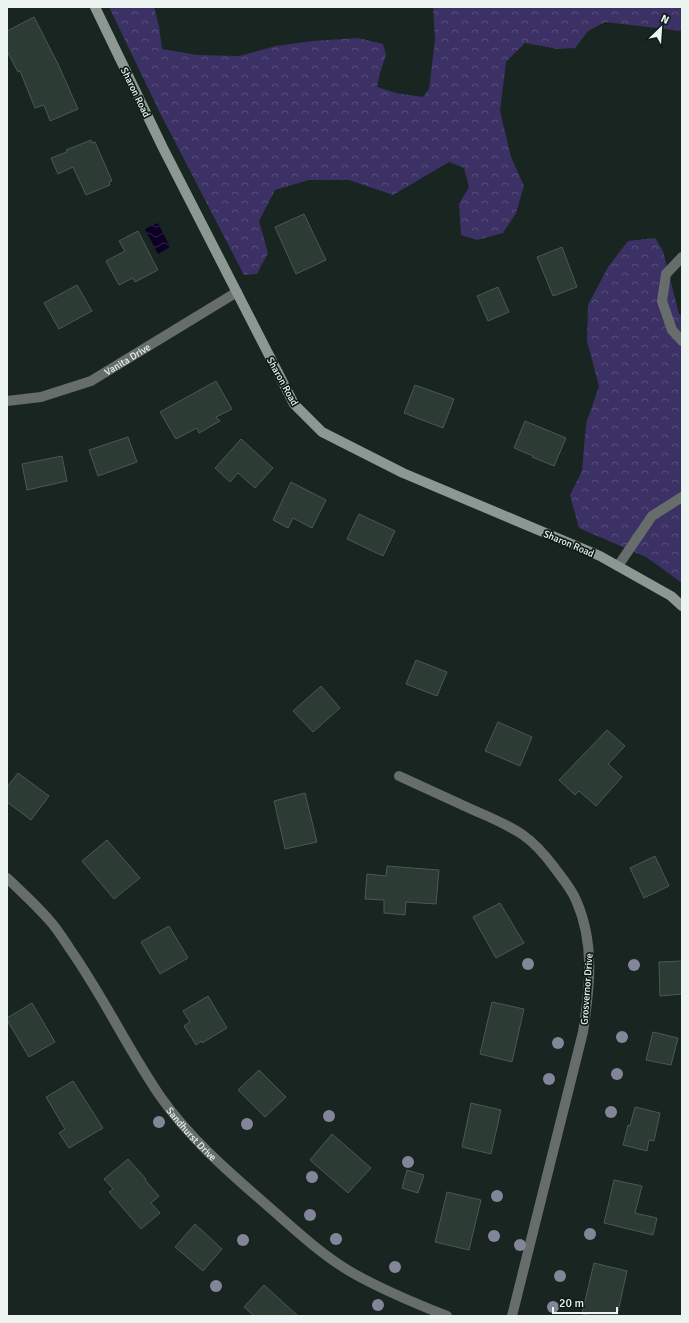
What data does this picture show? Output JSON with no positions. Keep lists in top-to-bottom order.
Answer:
{
  "streets": {
    "street": [
      "Sharon Road",
      "Vanita Drive",
      "Grosvernor Drive",
      "Sandhurst Drive"
    ]
  },
  "crossings": [
    ["Sharon Road", "Vanita Drive"]
  ],
  "scale_bar": "20 m",
  "north": "top right"
}
